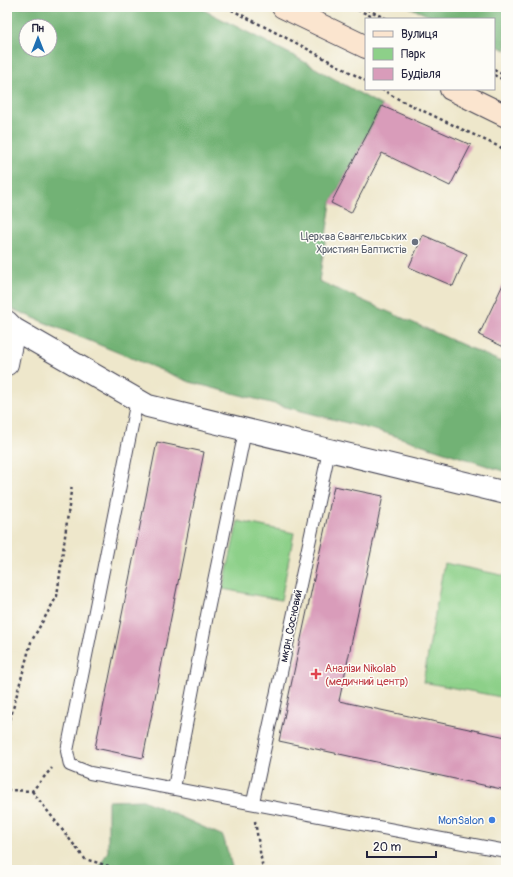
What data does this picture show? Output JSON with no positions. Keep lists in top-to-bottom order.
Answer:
{
  "streets": {
    "lane": ["мкрн. Сосновий"]
  },
  "places": {
    "other": ["Церква Євангельських Християн Баптистів", "MonSalon"],
    "health": ["Аналiзи Nikolab (медичний центр)"]
  },
  "legend": ["Вулиця", "Парк", "Будівля"],
  "scale_bar": "20 m",
  "north": "top"
}
